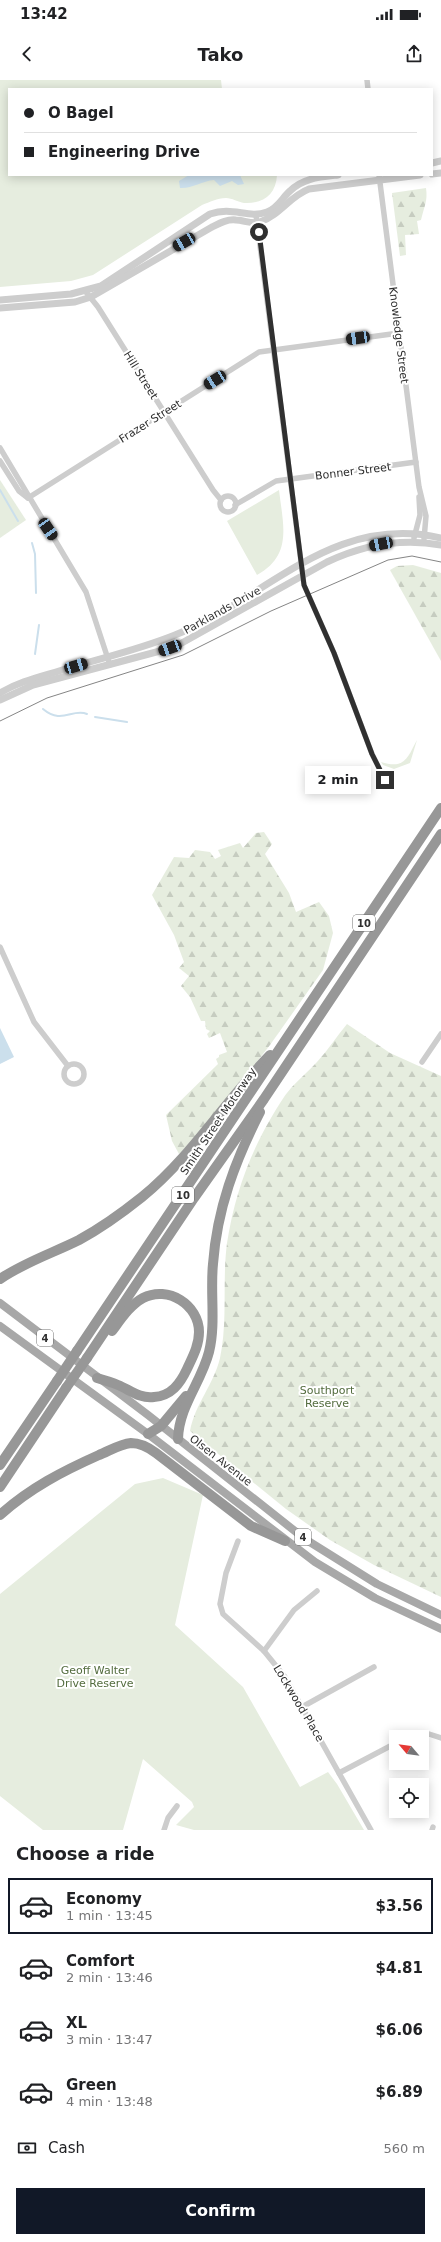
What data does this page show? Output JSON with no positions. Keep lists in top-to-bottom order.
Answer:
{
  "streets": {
    "highway": ["10", "Smith Street Motorway"],
    "main road": ["4", "Olsen Avenue"],
    "street": [
      "Knowledge Street",
      "Hill Street",
      "Frazer Street",
      "Bonner Street",
      "Parklands Drive",
      "Lockwood Place"
    ]
  },
  "crossings": [
    ["Knowledge Street", "Frazer Street"],
    ["Knowledge Street", "Bonner Street"],
    ["Knowledge Street", "Parklands Drive"],
    ["Hill Street", "Frazer Street"]
  ],
  "parks": ["Southport Reserve", "Geoff Walter Drive Reserve"],
  "north": "top left",
  "page": {
    "status": "13:42",
    "header": "Tako",
    "banner": ["O Bagel", "Engineering Drive"],
    "bubble": "2 min",
    "heading": "Choose a ride",
    "list": [
      {
        "name": "Economy",
        "note": "1 min · 13:45",
        "value": "$3.56"
      },
      {
        "name": "Comfort",
        "note": "2 min · 13:46",
        "value": "$4.81"
      },
      {
        "name": "XL",
        "note": "3 min · 13:47",
        "value": "$6.06"
      },
      {
        "name": "Green",
        "note": "4 min · 13:48",
        "value": "$6.89"
      }
    ],
    "pay": ["Cash", "560 m"],
    "buttons": "Confirm"
  }
}
